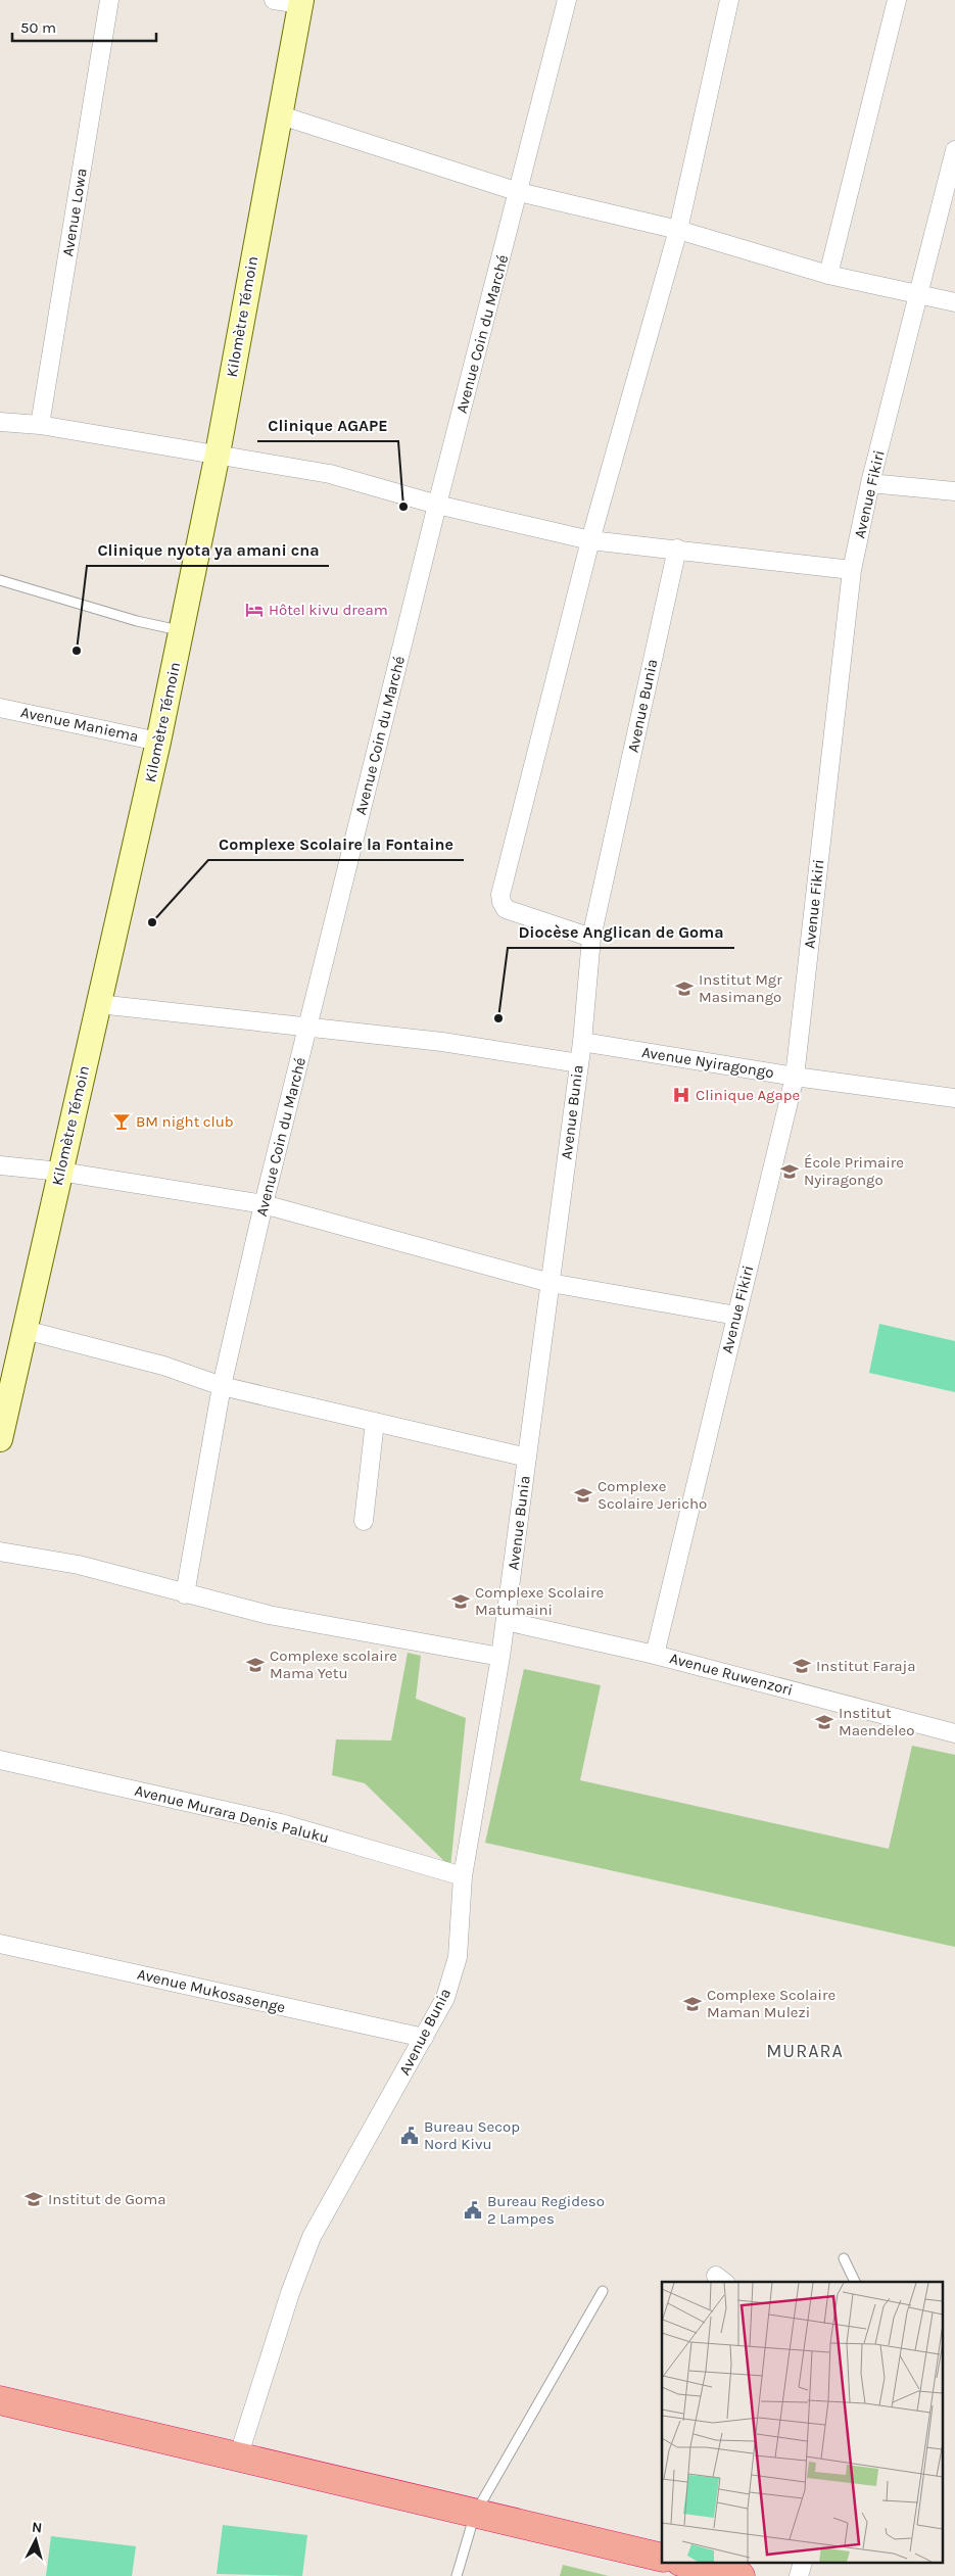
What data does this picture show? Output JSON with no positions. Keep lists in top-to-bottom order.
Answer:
{
  "streets": {
    "main road": ["Kilomètre Témoin"],
    "street": [
      "Avenue Lowa",
      "Avenue Coin du Marché",
      "Avenue Fikiri",
      "Avenue Bunia",
      "Avenue Maniema",
      "Avenue Nyiragongo",
      "Avenue Ruwenzori",
      "Avenue Murara Denis Paluku",
      "Avenue Mukosasenge"
    ]
  },
  "crossings": [
    ["Kilomètre Témoin", "Avenue Maniema"],
    ["Avenue Fikiri", "Avenue Nyiragongo"],
    ["Avenue Fikiri", "Avenue Ruwenzori"],
    ["Avenue Bunia", "Avenue Nyiragongo"],
    ["Avenue Bunia", "Avenue Ruwenzori"],
    ["Avenue Bunia", "Avenue Murara Denis Paluku"],
    ["Avenue Bunia", "Avenue Mukosasenge"]
  ],
  "districts": ["MURARA"],
  "places": {
    "other": [
      "Clinique AGAPE",
      "Clinique nyota ya amani cna",
      "Complexe Scolaire la Fontaine",
      "Diocèse Anglican de Goma"
    ],
    "hotel": ["Hôtel kivu dream"],
    "school or university": [
      "Institut Mgr Masimango",
      "École Primaire Nyiragongo",
      "Complexe Scolaire Jericho",
      "Complexe Scolaire Matumaini",
      "Complexe scolaire Mama Yetu",
      "Institut Faraja",
      "Institut Maendeleo",
      "Complexe Scolaire Maman Mulezi",
      "Institut de Goma"
    ],
    "hospital": ["Clinique Agape"],
    "bar": ["BM night club"],
    "public building": ["Bureau Secop Nord Kivu", "Bureau Regideso 2 Lampes"]
  },
  "scale_bar": "50 m",
  "north": "top"
}
